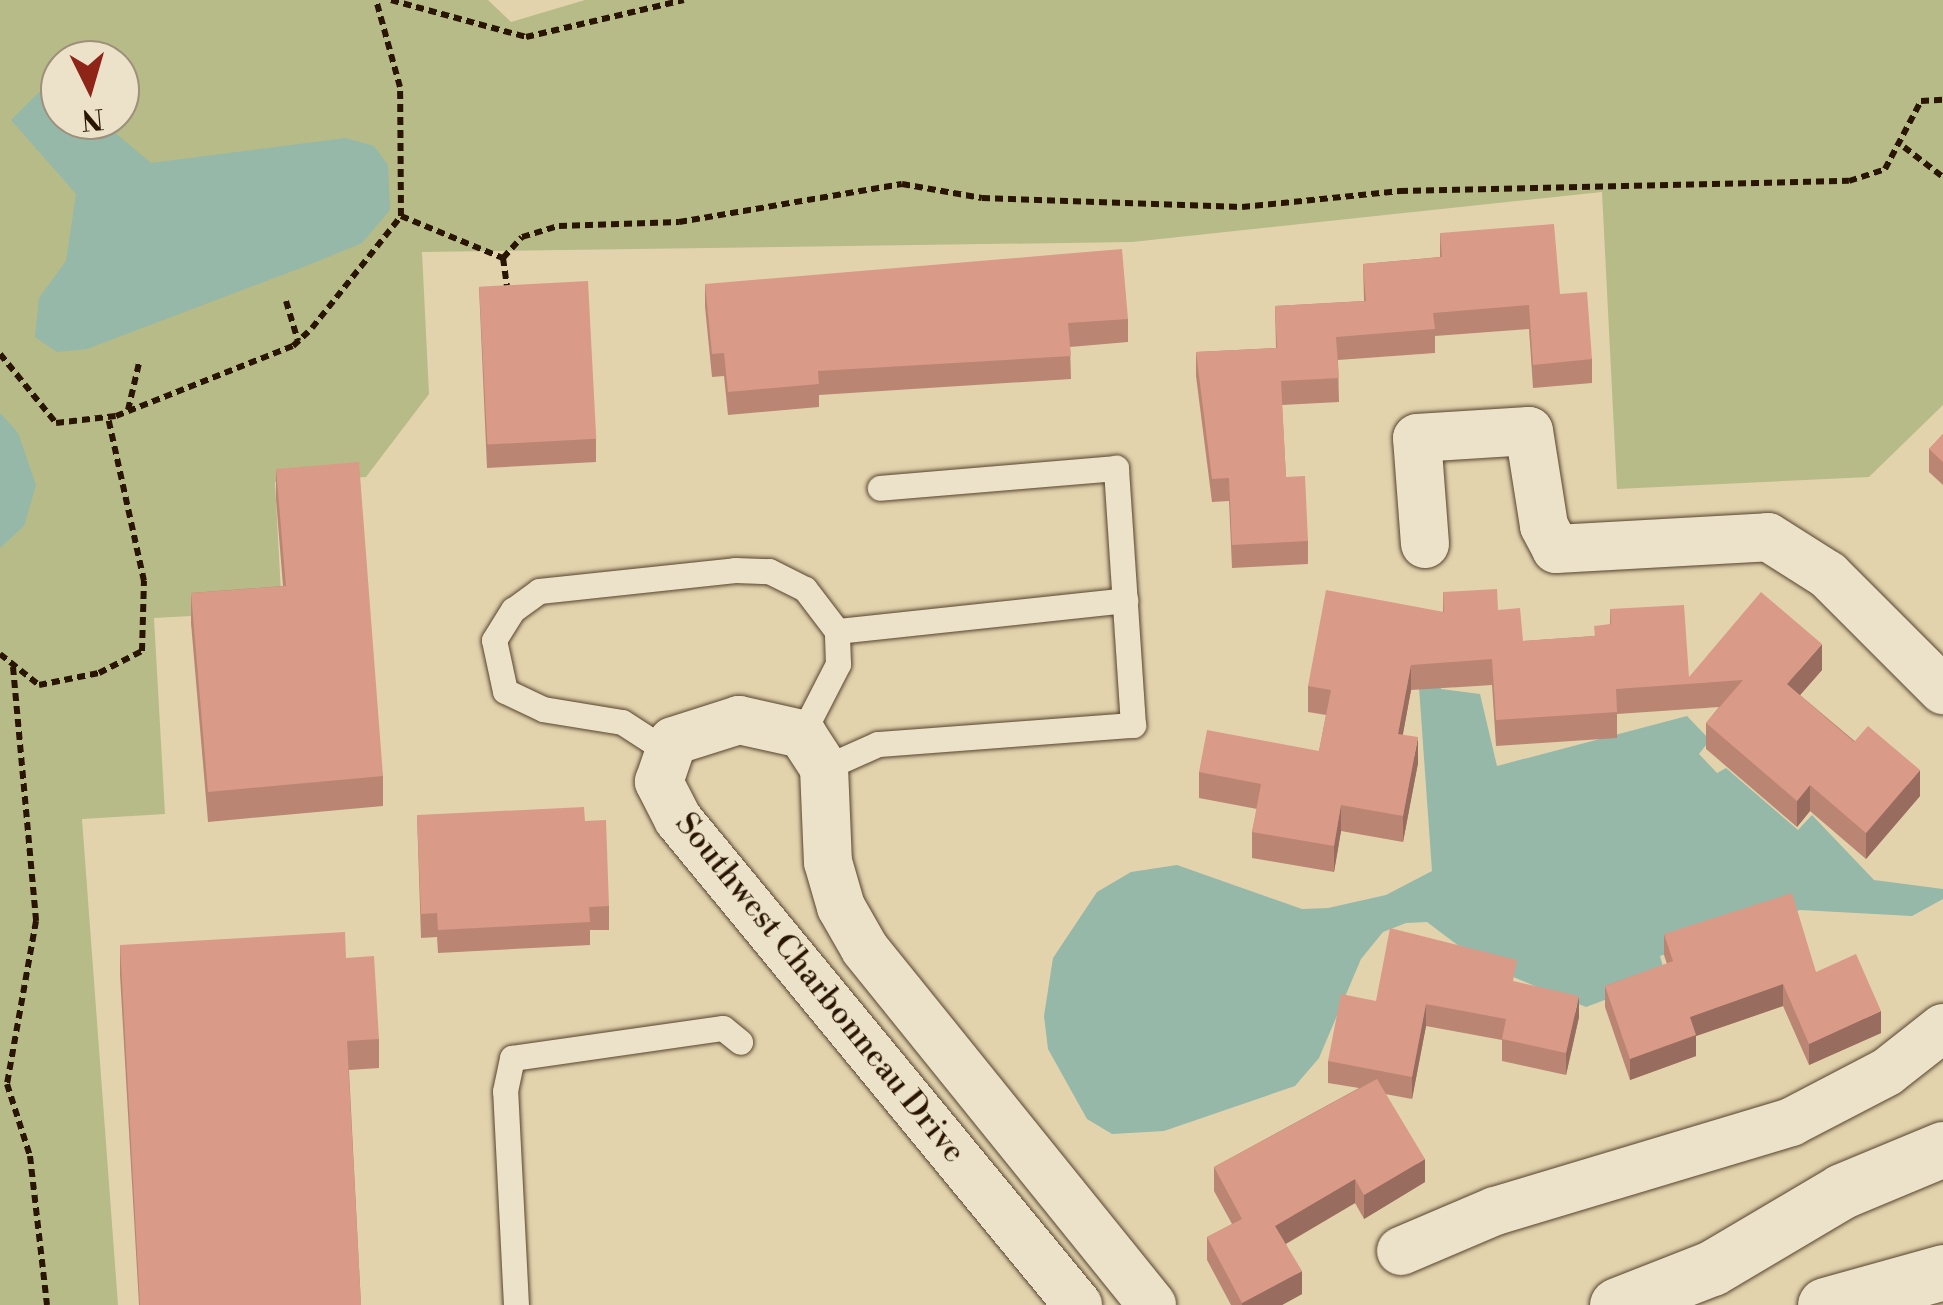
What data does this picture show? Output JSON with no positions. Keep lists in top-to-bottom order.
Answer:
{
  "streets": {
    "street": ["Southwest Charbonneau Drive"]
  },
  "north": "bottom"
}
